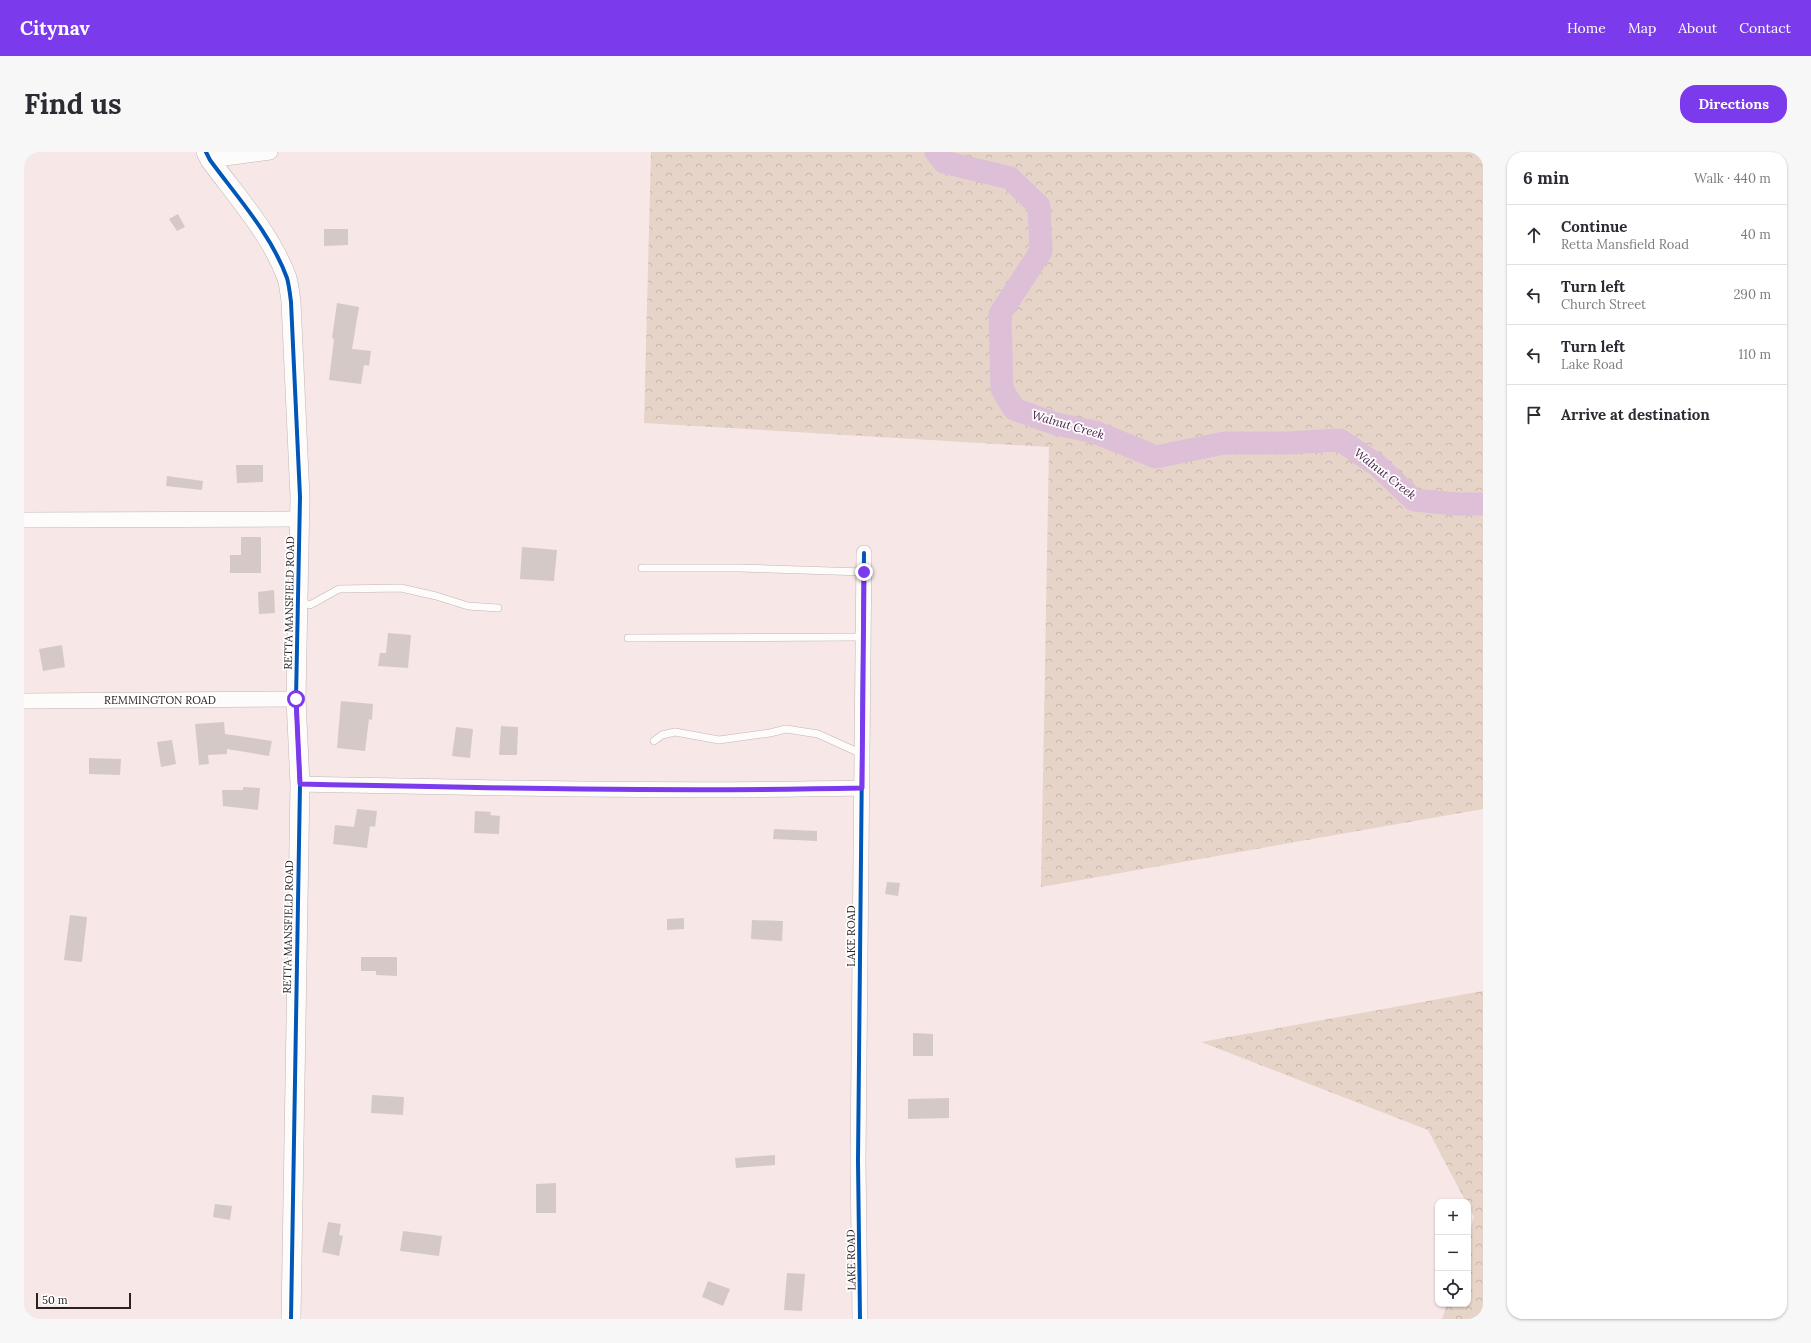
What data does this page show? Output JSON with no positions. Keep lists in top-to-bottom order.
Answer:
{
  "streets": {
    "street": ["RETTA MANSFIELD ROAD", "REMMINGTON ROAD", "LAKE ROAD"]
  },
  "crossings": [
    ["RETTA MANSFIELD ROAD", "REMMINGTON ROAD"]
  ],
  "water": ["Walnut Creek"],
  "scale_bar": "50 m",
  "page": {
    "header": "Citynav",
    "nav": [
      "Home",
      "Map",
      "About",
      "Contact"
    ],
    "buttons": "Directions",
    "title": "Find us",
    "heading": ["6 min", "Walk · 440 m"],
    "list": [
      ["Continue", "Retta Mansfield Road", "40 m"],
      ["Turn left", "Church Street", "290 m"],
      ["Turn left", "Lake Road", "110 m"],
      "Arrive at destination"
    ],
    "map_buttons": ["+", "−"],
    "scale": "50 m"
  }
}
